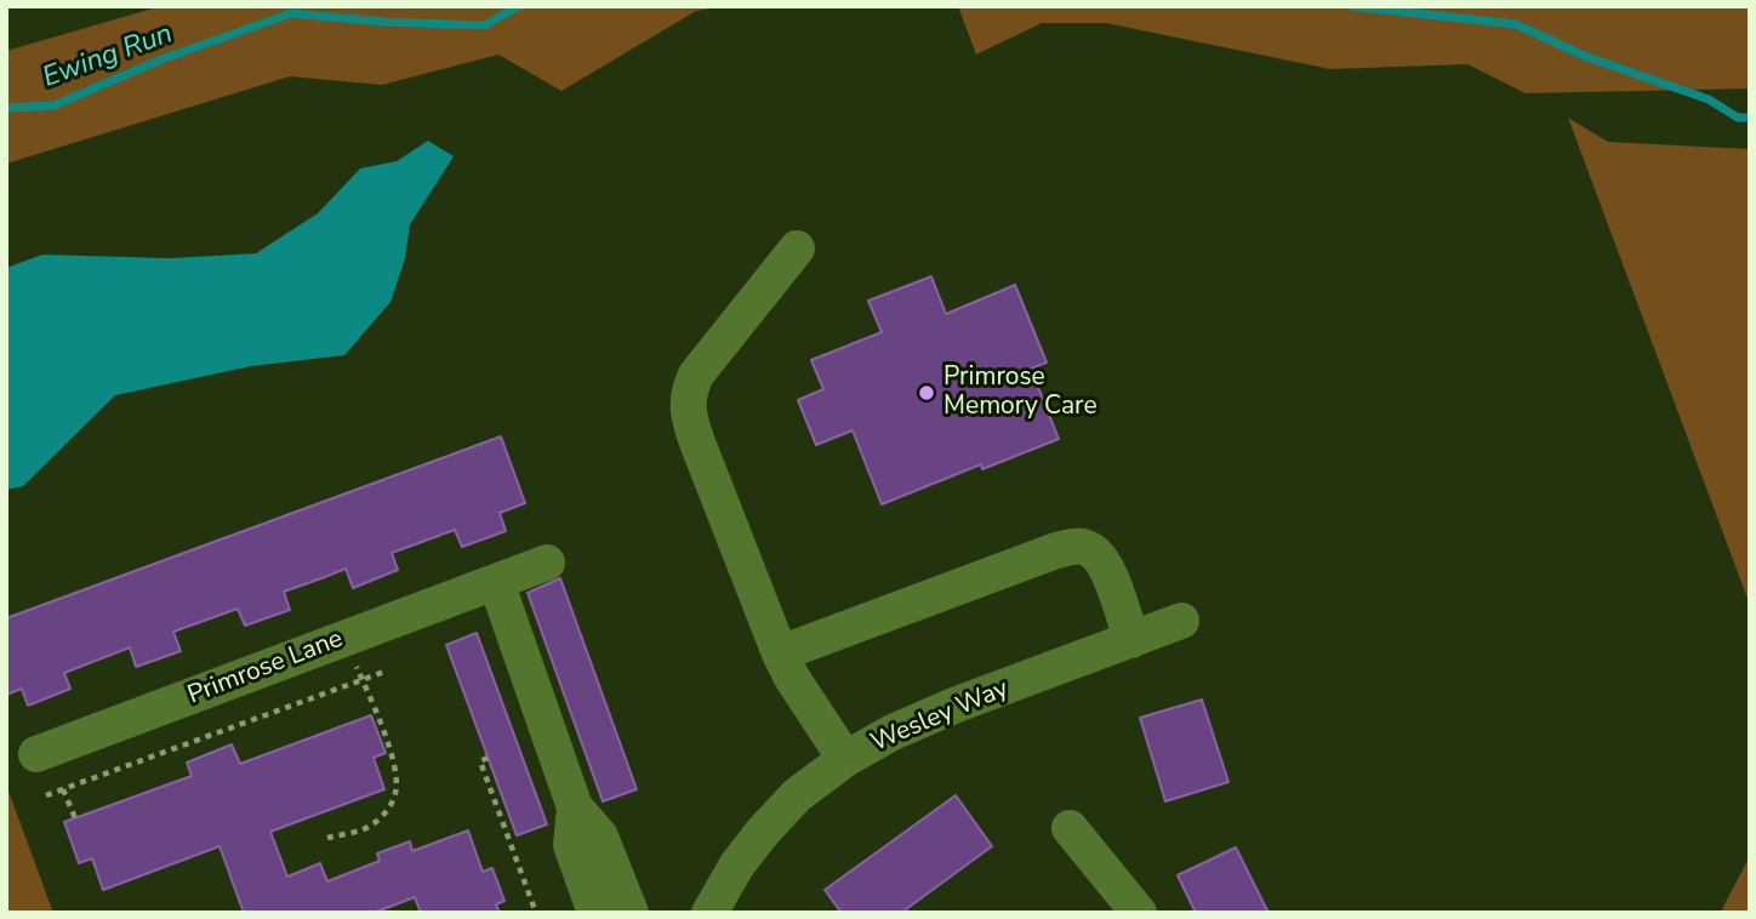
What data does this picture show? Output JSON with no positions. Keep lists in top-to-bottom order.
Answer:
{
  "streets": {
    "street": ["Primrose Lane", "Wesley Way"]
  },
  "water": ["Ewing Run"],
  "places": ["Primrose Memory Care"]
}
